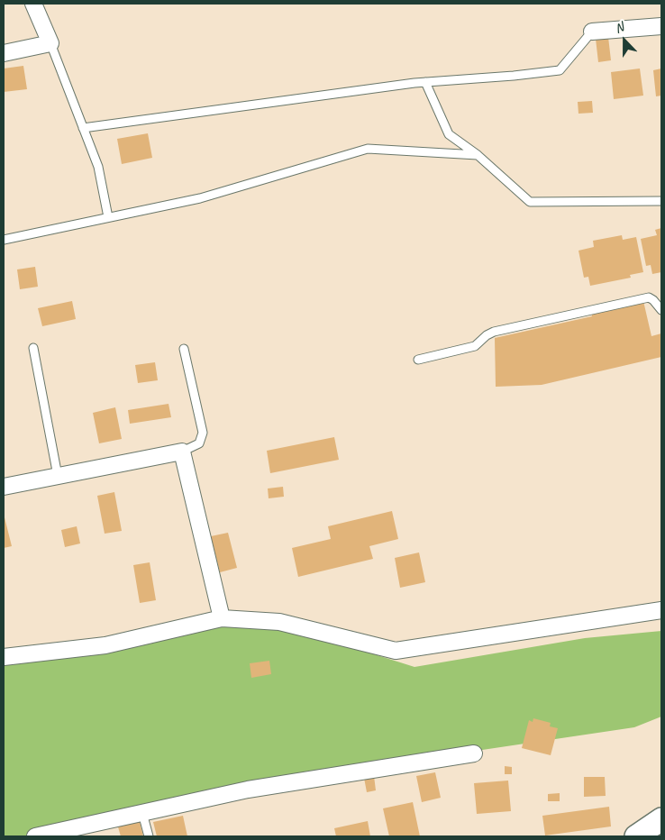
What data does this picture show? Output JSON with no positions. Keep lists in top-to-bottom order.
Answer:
{
  "north": "top"
}
